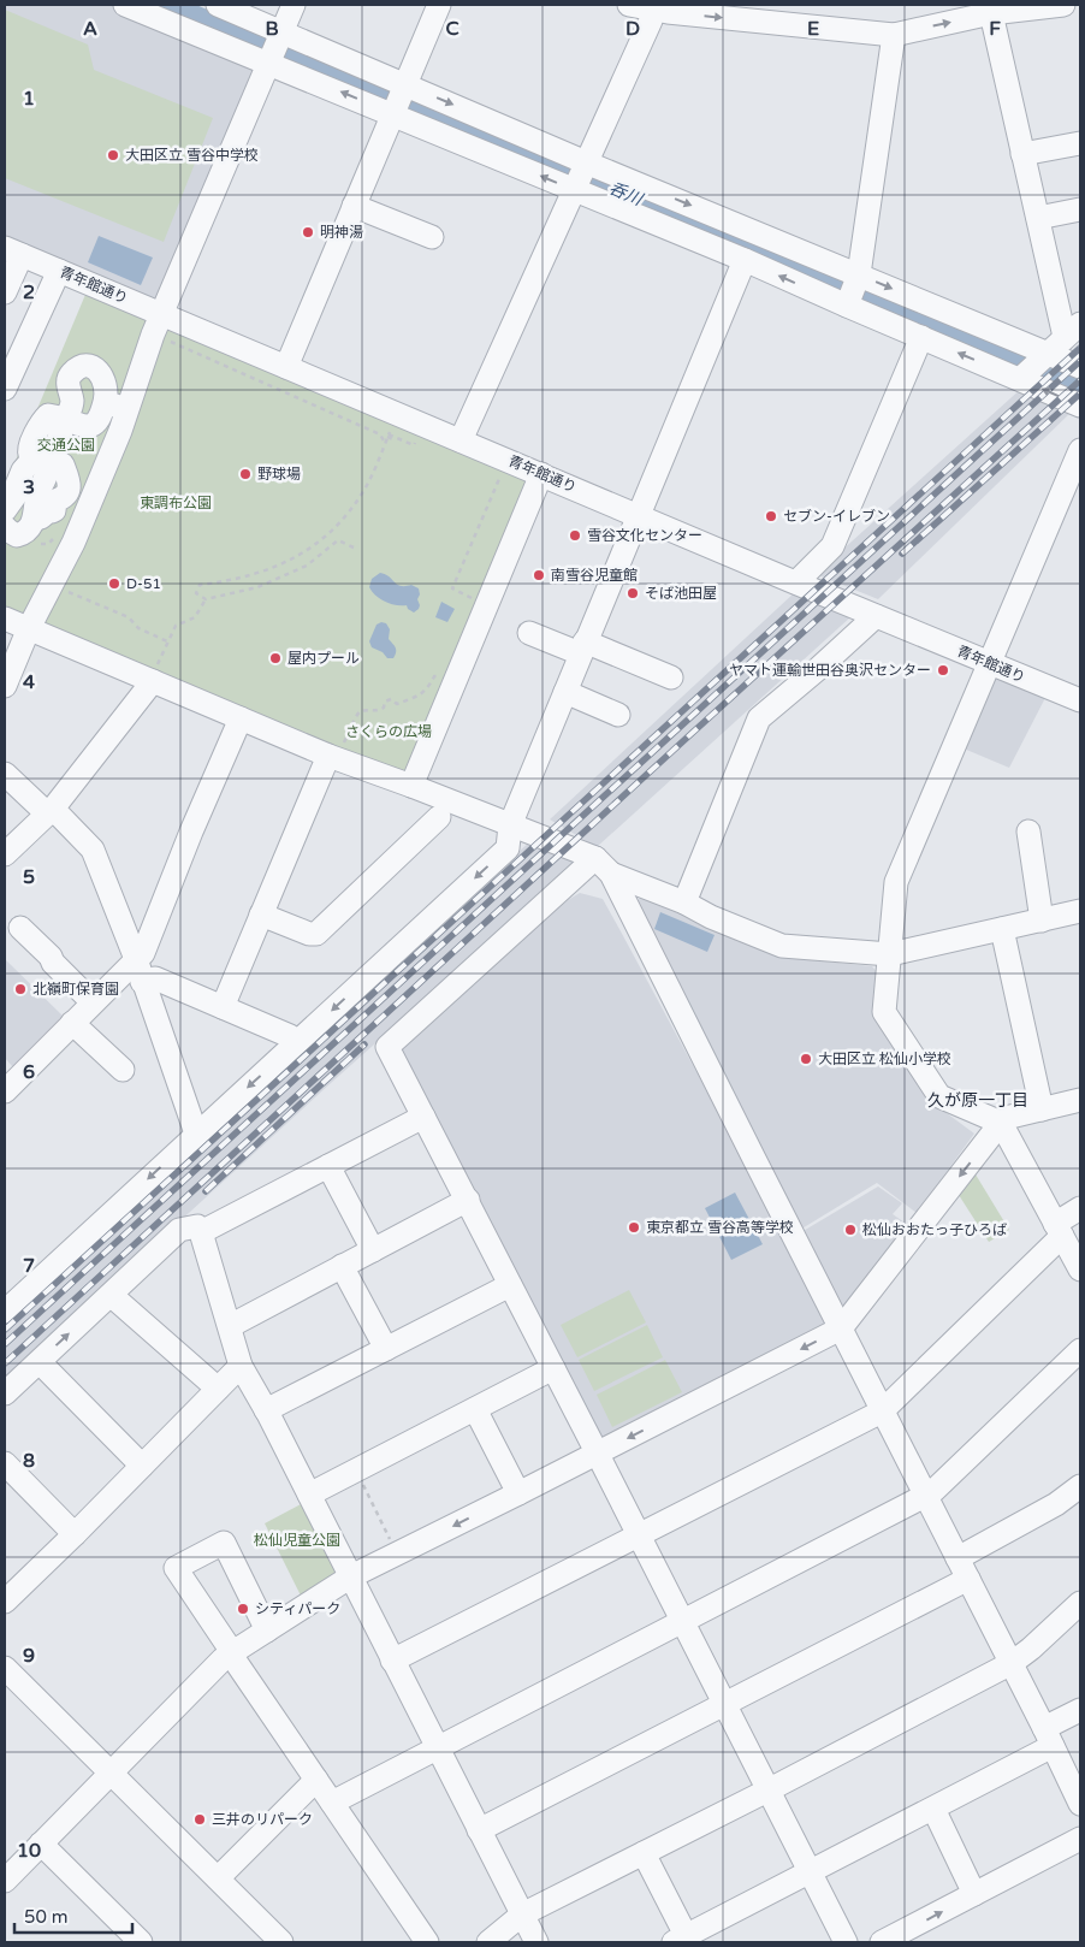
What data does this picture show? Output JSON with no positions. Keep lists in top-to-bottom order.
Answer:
{
  "streets": {
    "street": ["青年館通り"]
  },
  "districts": ["久が原一丁目"],
  "water": ["呑川"],
  "parks": [
    "交通公園",
    "東調布公園",
    "さくらの広場",
    "松仙児童公園"
  ],
  "places": [
    "大田区立 雪谷中学校",
    "明神湯",
    "野球場",
    "セブン-イレブン",
    "雪谷文化センター",
    "南雪谷児童館",
    "D-51",
    "そば池田屋",
    "屋内プール",
    "ヤマト運輸世田谷奥沢センター",
    "北嶺町保育園",
    "大田区立 松仙小学校",
    "東京都立 雪谷高等学校",
    "松仙おおたっ子ひろば",
    "シティパーク",
    "三井のリパーク"
  ],
  "scale_bar": "50 m",
  "grid": {
    "columns": [
      "A",
      "B",
      "C",
      "D",
      "E",
      "F"
    ],
    "rows": [
      "1",
      "2",
      "3",
      "4",
      "5",
      "6",
      "7",
      "8",
      "9",
      "10"
    ]
  }
}
